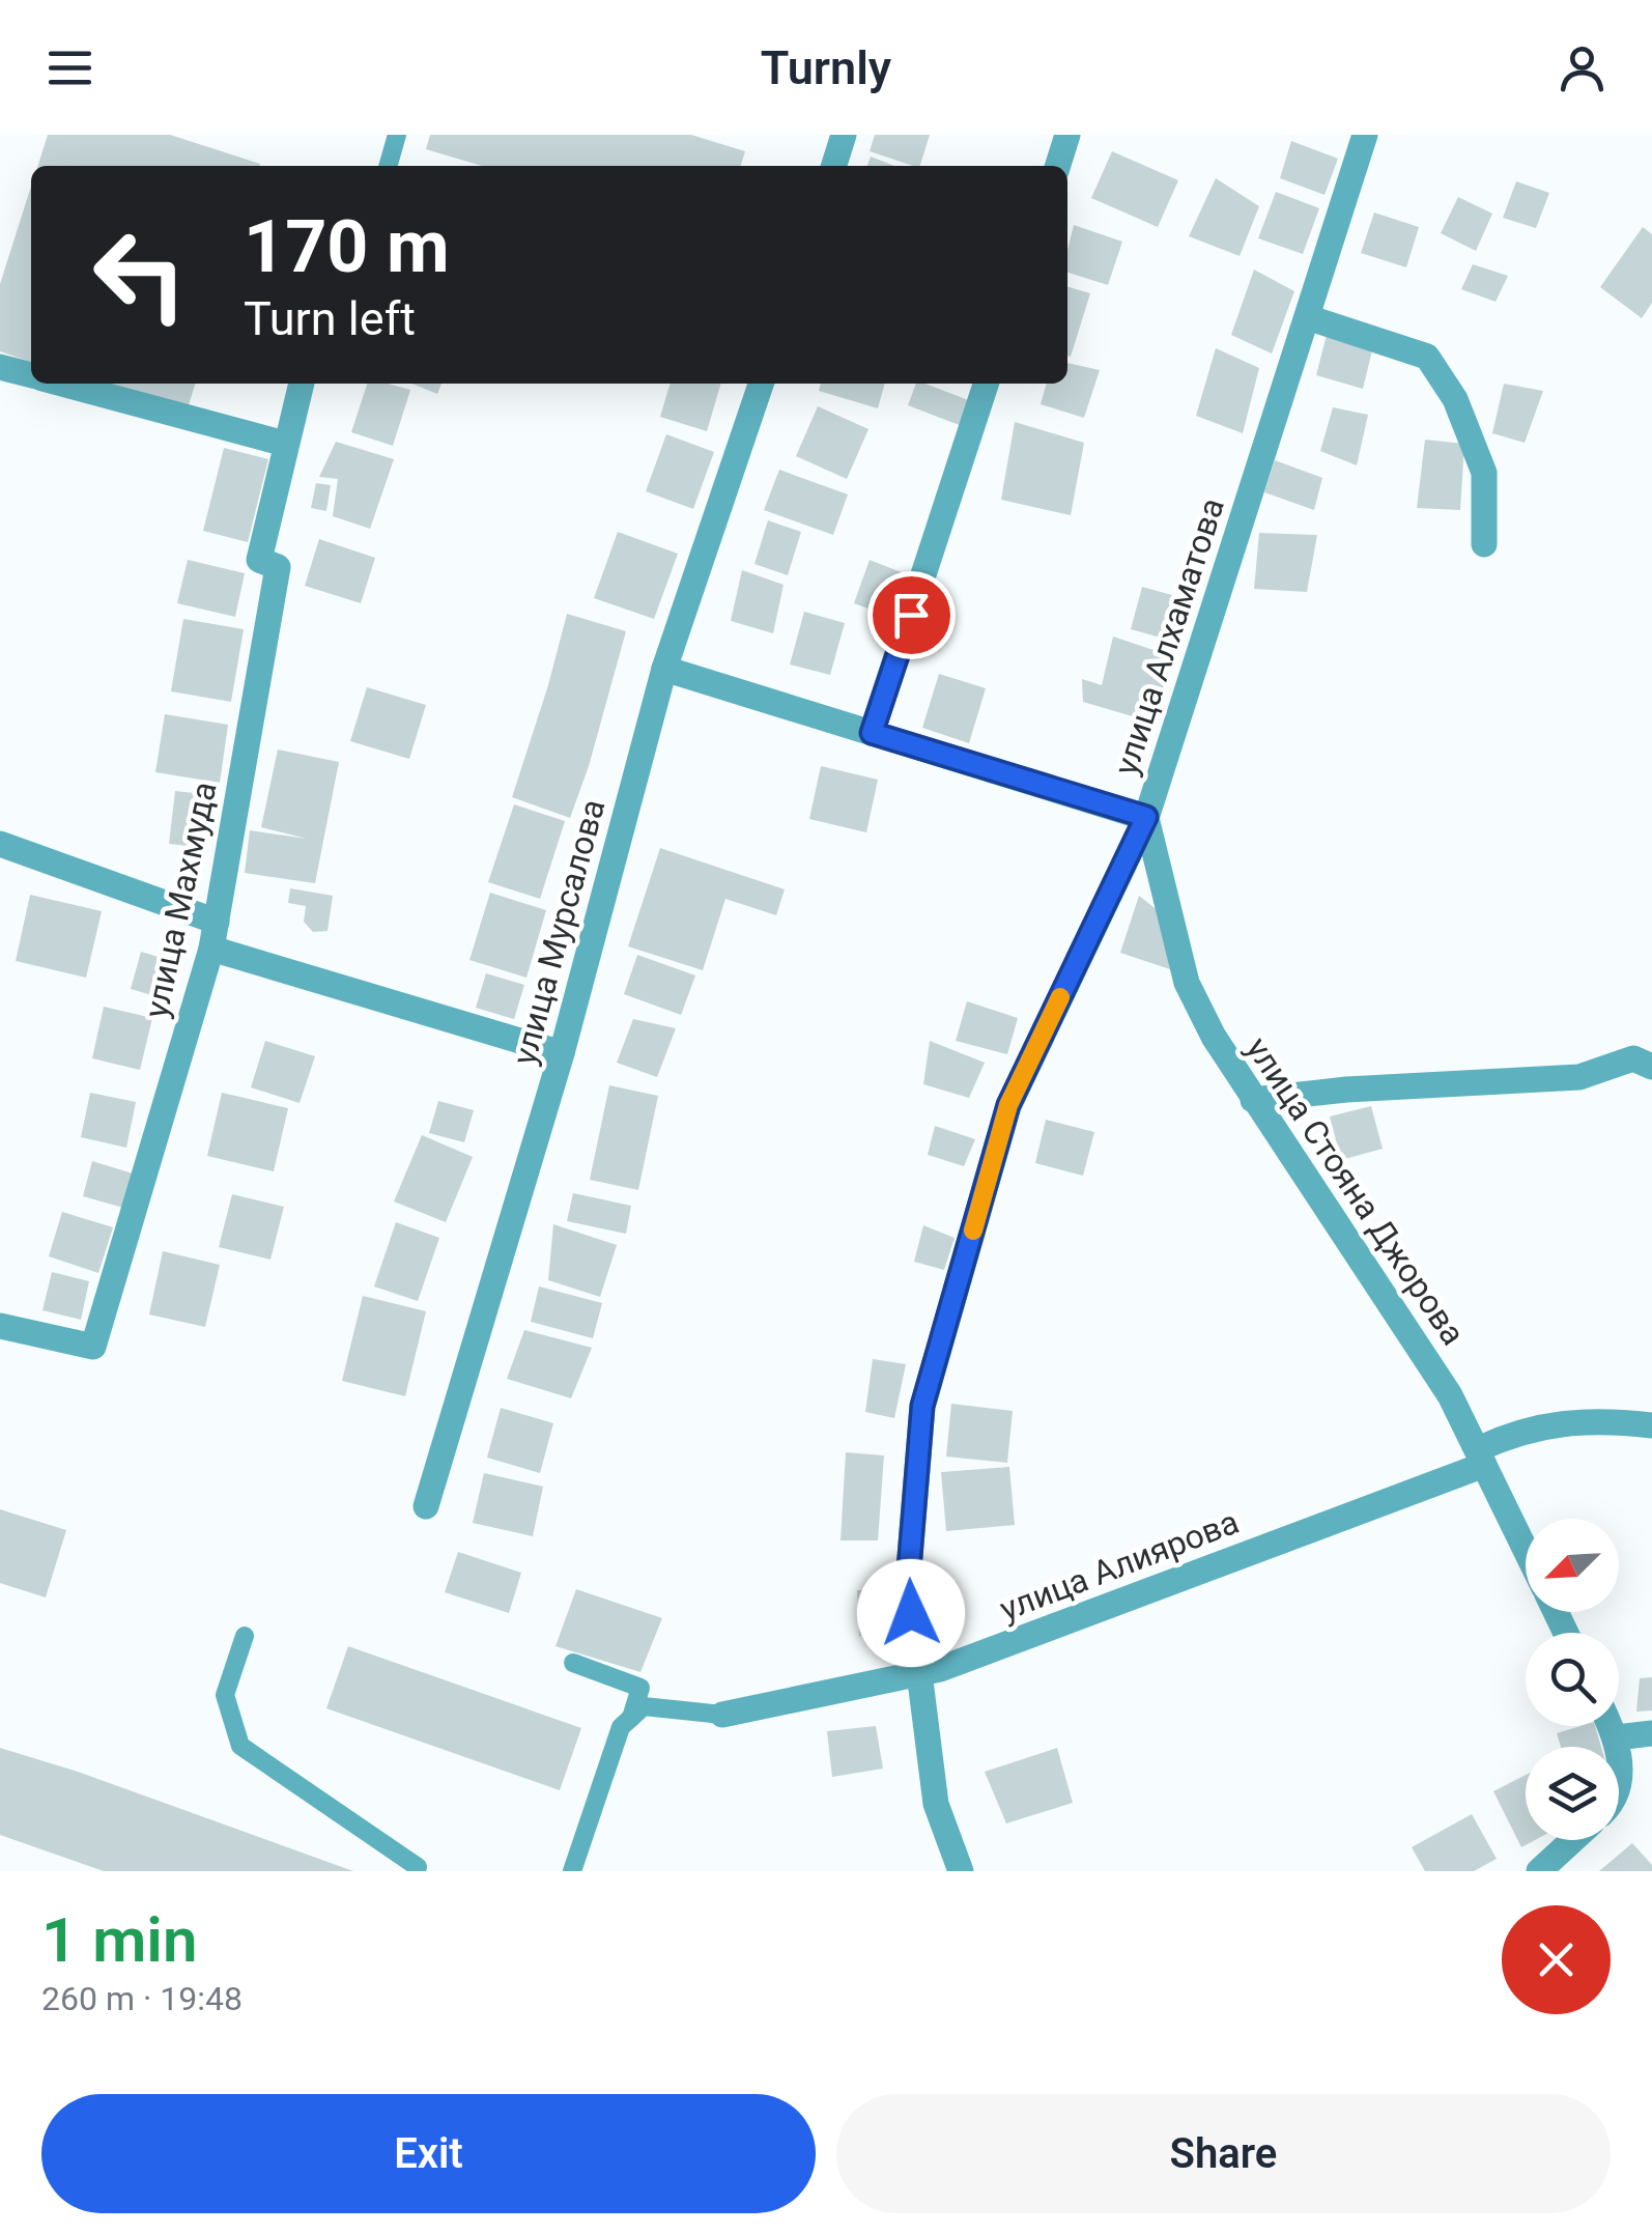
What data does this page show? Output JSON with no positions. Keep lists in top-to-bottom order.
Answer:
{
  "streets": {
    "street": [
      "улица Алхаматова",
      "улица Махмуда",
      "улица Мурсалова",
      "улица Стояна Джорова",
      "улица Алиярова"
    ]
  },
  "crossings": [
    ["улица Алхаматова", "улица Стояна Джорова"],
    ["улица Алхаматова", "улица Алиярова"],
    ["улица Стояна Джорова", "улица Алиярова"]
  ],
  "north": "bottom left",
  "page": {
    "header": "Turnly",
    "turn": ["170 m", "Turn left"],
    "heading": ["1 min", "260 m · 19:48"],
    "buttons": ["Exit", "Share"]
  }
}
